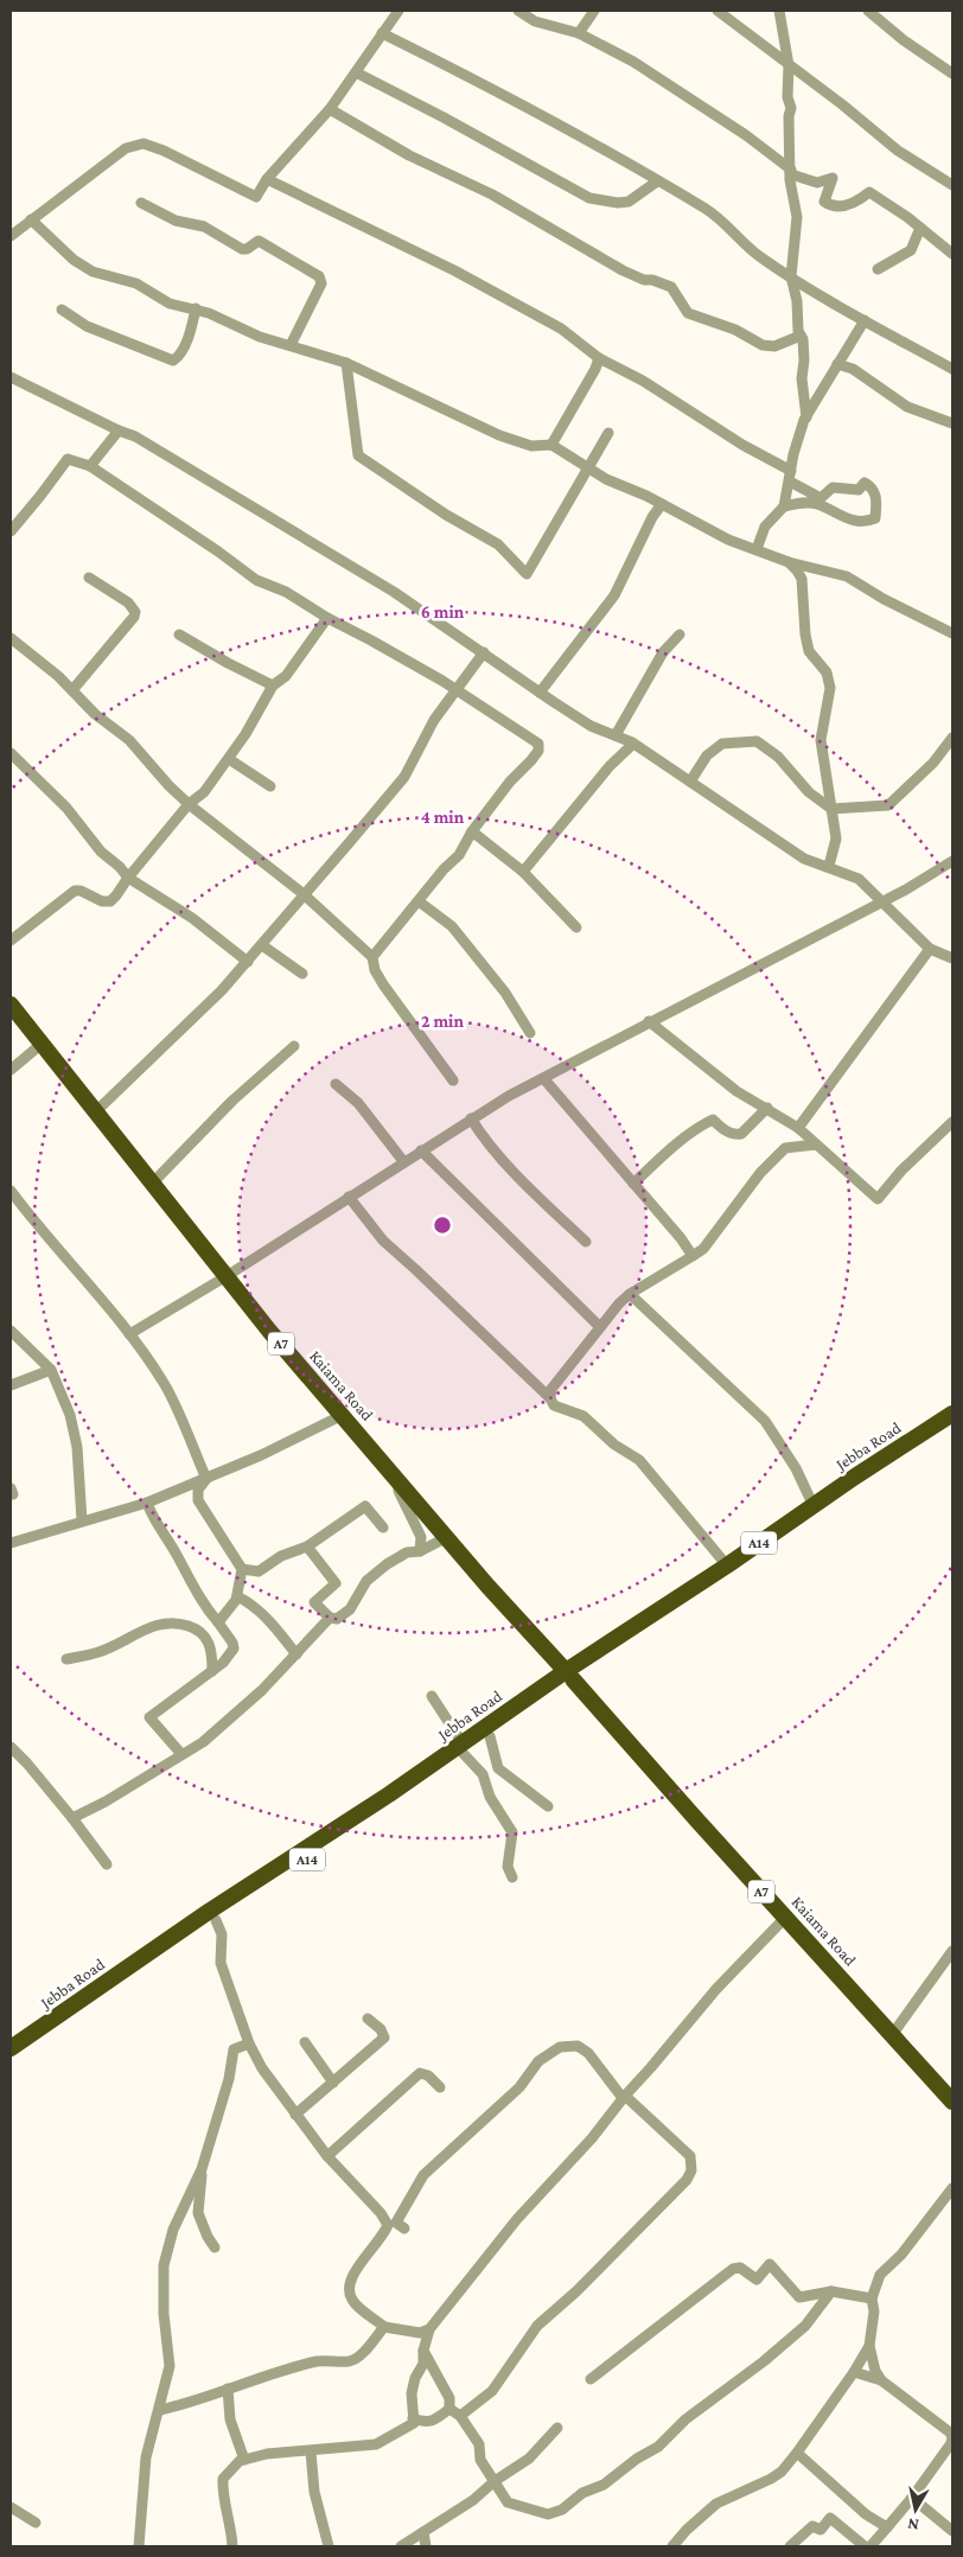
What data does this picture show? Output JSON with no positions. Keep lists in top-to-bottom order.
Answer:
{
  "streets": {
    "highway": [
      "A7",
      "Kaiama Road",
      "Jebba Road",
      "A14"
    ]
  },
  "crossings": [
    ["Kaiama Road", "Jebba Road"]
  ],
  "north": "bottom",
  "rings": ["6 min", "4 min", "2 min"]
}
